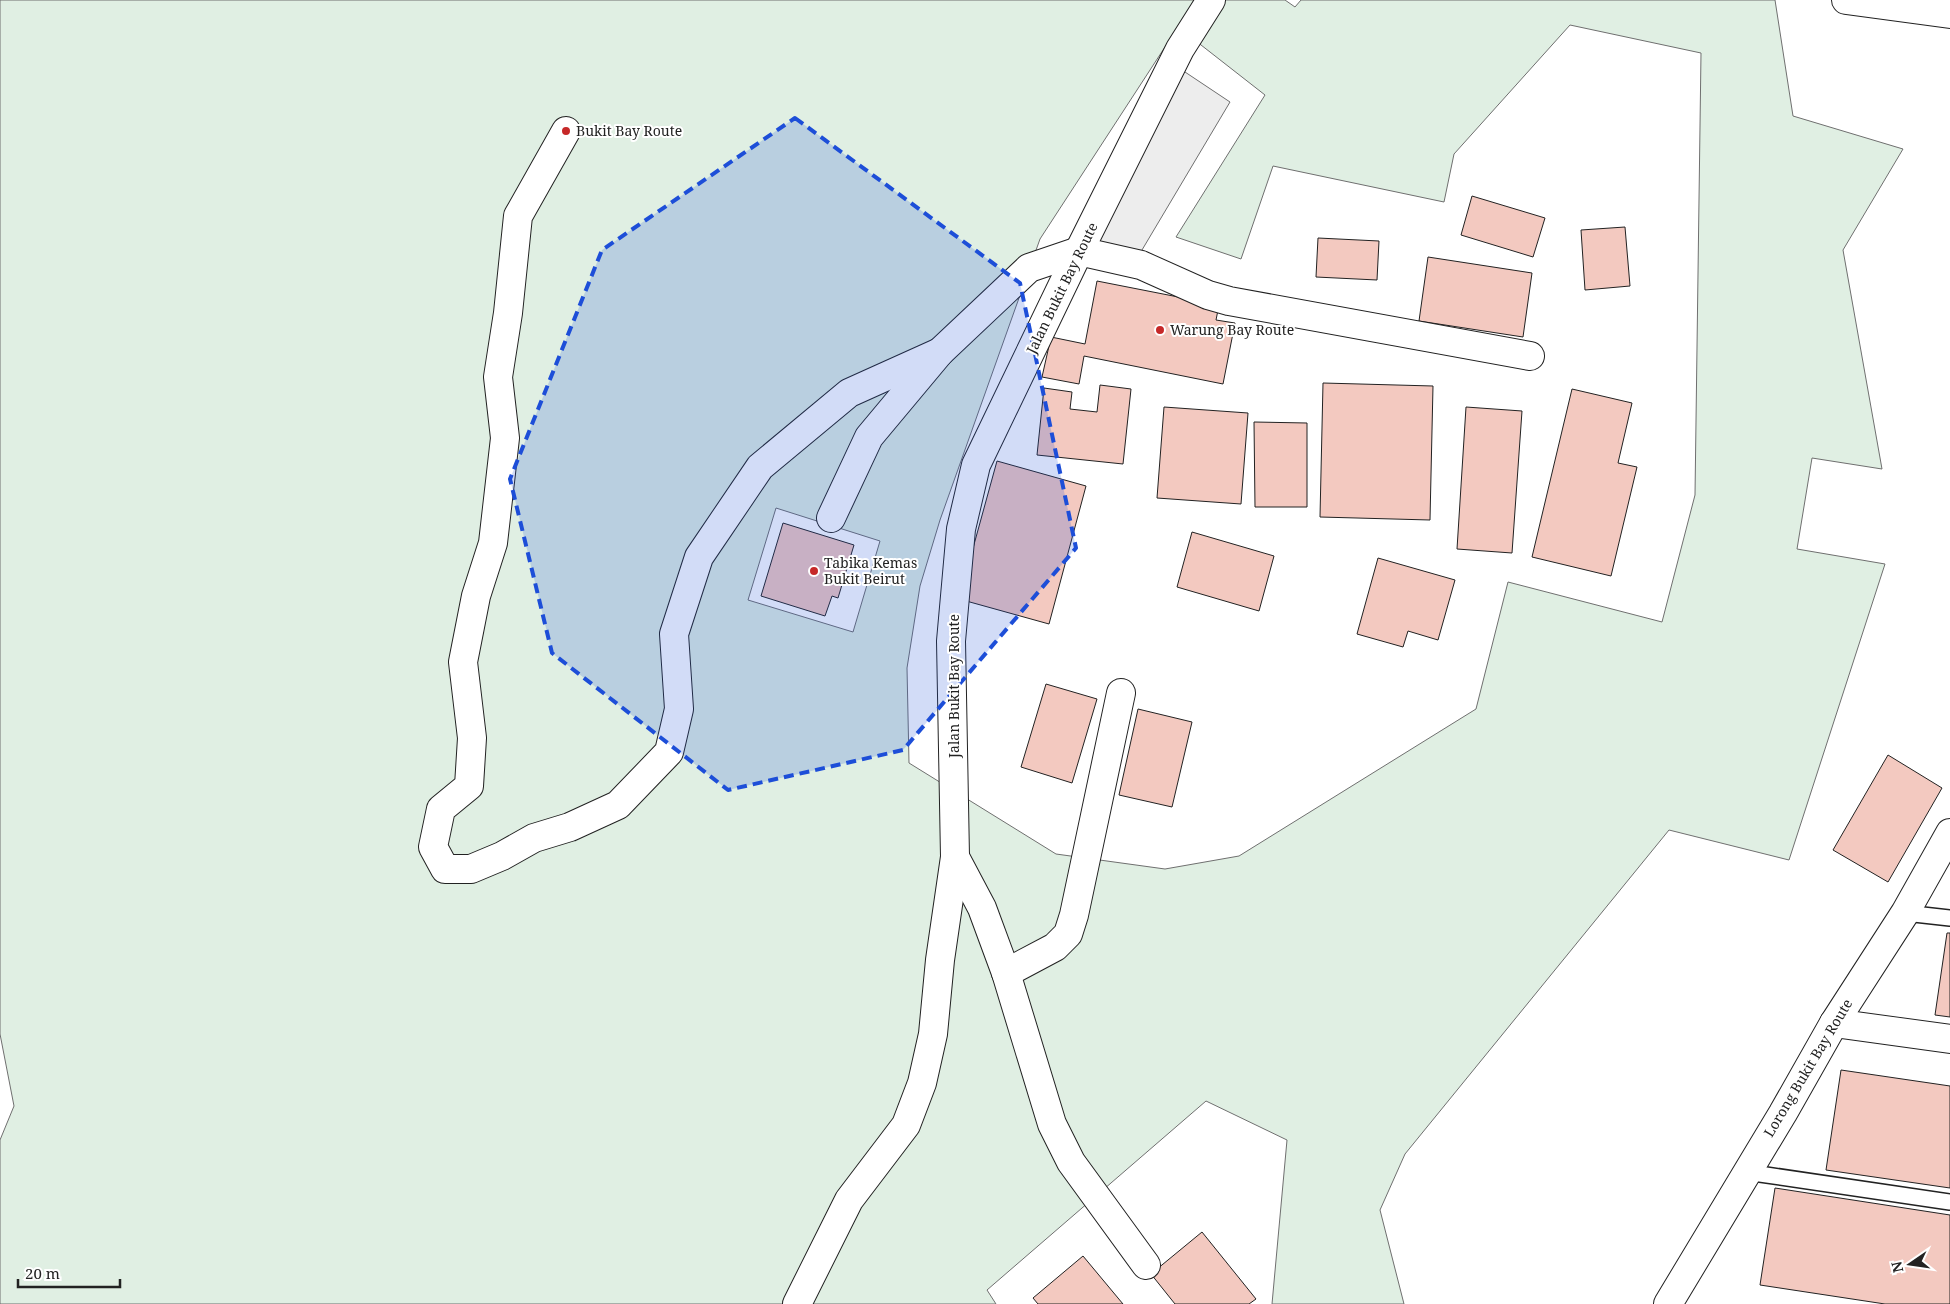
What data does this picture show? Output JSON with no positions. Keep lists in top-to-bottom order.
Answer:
{
  "streets": {
    "street": ["Jalan Bukit Bay Route", "Lorong Bukit Bay Route"]
  },
  "places": ["Bukit Bay Route", "Warung Bay Route", "Tabika Kemas Bukit Beirut"],
  "scale_bar": "20 m",
  "north": "left"
}
